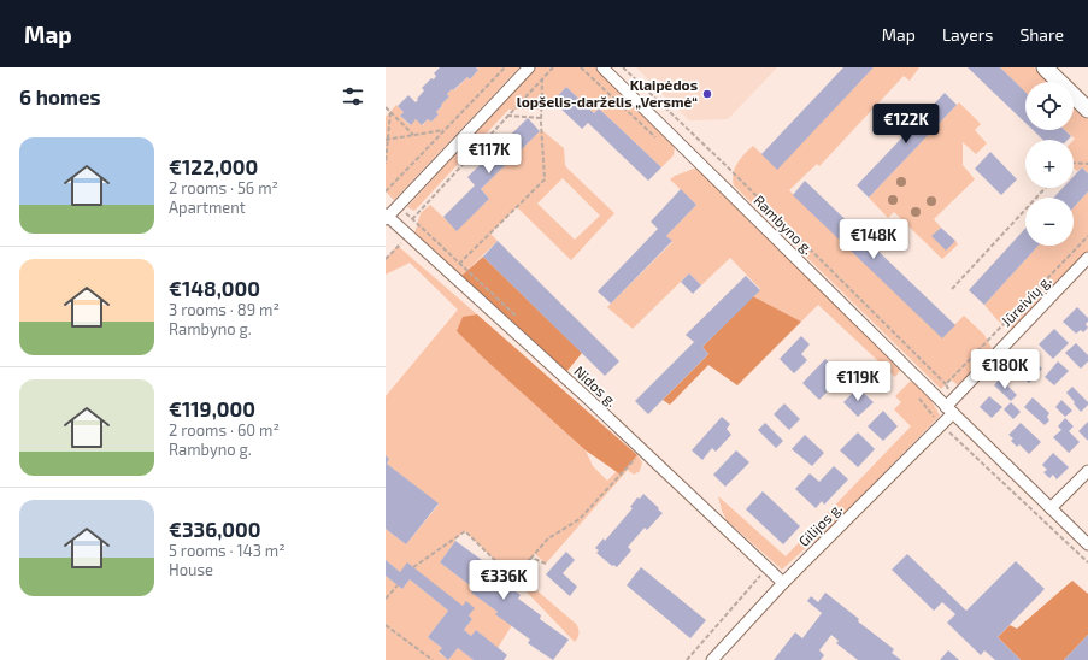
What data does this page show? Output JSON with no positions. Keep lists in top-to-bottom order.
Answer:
{
  "streets": {
    "street": [
      "Rambyno g.",
      "Jūreivių g.",
      "Nidos g.",
      "Gilijos g."
    ]
  },
  "crossings": [
    ["Rambyno g.", "Jūreivių g."],
    ["Rambyno g.", "Gilijos g."],
    ["Jūreivių g.", "Gilijos g."],
    ["Nidos g.", "Gilijos g."]
  ],
  "places": ["Klaipėdos lopšelis-darželis „Versmė“"],
  "page": {
    "header": "Map",
    "nav": ["Map", "Layers", "Share"],
    "heading": "6 homes",
    "map_buttons": ["+", "−"],
    "price": [
      "€122K",
      "€117K",
      "€148K",
      "€180K",
      "€119K",
      "€336K"
    ],
    "list": [
      {
        "name": "€122,000",
        "note": "2 rooms · 56 m² · Apartment"
      },
      {
        "name": "€148,000",
        "note": "3 rooms · 89 m² · Rambyno g."
      },
      {
        "name": "€119,000",
        "note": "2 rooms · 60 m² · Rambyno g."
      },
      {
        "name": "€336,000",
        "note": "5 rooms · 143 m² · House"
      }
    ]
  }
}
